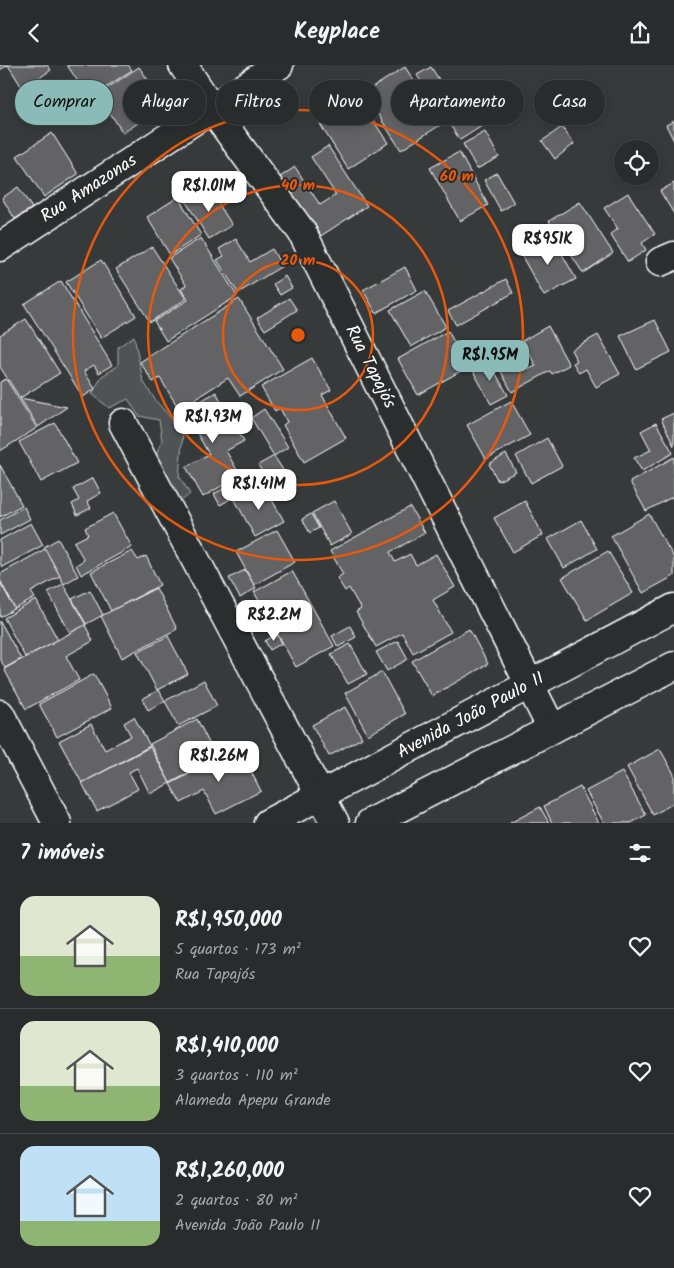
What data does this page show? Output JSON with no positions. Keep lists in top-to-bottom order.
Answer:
{
  "streets": {
    "street": ["Rua Amazonas", "Rua Tapajós", "Avenida João Paulo II"]
  },
  "crossings": [
    ["Rua Amazonas", "Rua Tapajós"],
    ["Rua Tapajós", "Avenida João Paulo II"]
  ],
  "page": {
    "header": "Keyplace",
    "chip": [
      "Comprar",
      "Alugar",
      "Filtros",
      "Novo",
      "Apartamento",
      "Casa"
    ],
    "price": [
      "R$1.01M",
      "R$951K",
      "R$1.95M",
      "R$1.93M",
      "R$1.41M",
      "R$2.2M",
      "R$1.26M"
    ],
    "heading": "7 imóveis",
    "list": [
      {
        "name": "R$1,950,000",
        "note": "5 quartos · 173 m² · Rua Tapajós"
      },
      {
        "name": "R$1,410,000",
        "note": "3 quartos · 110 m² · Alameda Apepu Grande"
      },
      {
        "name": "R$1,260,000",
        "note": "2 quartos · 80 m² · Avenida João Paulo II"
      }
    ]
  },
  "rings": ["60 m", "40 m", "20 m"]
}
